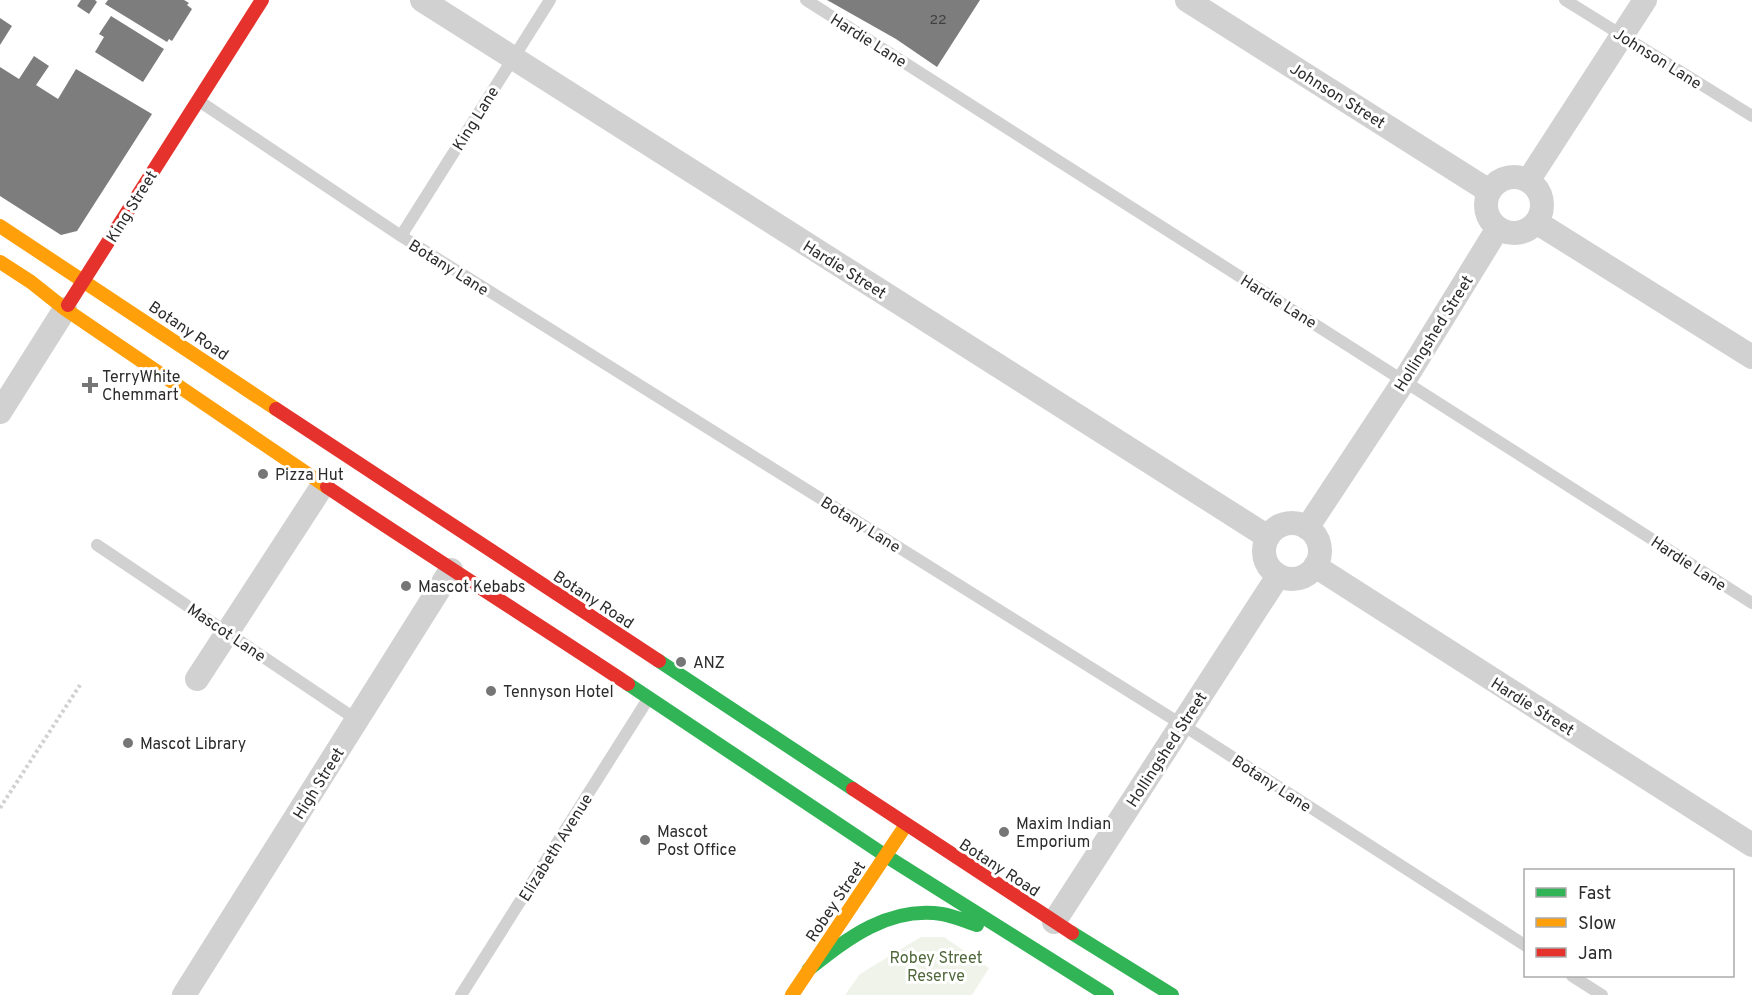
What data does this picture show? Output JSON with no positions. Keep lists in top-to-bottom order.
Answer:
{
  "streets": {
    "main road": ["King Street", "Botany Road", "Robey Street"],
    "street": [
      "Johnson Street",
      "Hardie Street",
      "Hollingshed Street",
      "High Street"
    ],
    "lane": [
      "Hardie Lane",
      "Johnson Lane",
      "King Lane",
      "Botany Lane",
      "Mascot Lane",
      "Elizabeth Avenue"
    ]
  },
  "crossings": [
    ["Hardie Lane", "Hollingshed Street"],
    ["Johnson Street", "Hollingshed Street"],
    ["King Lane", "Botany Lane"],
    ["King Lane", "Hardie Street"],
    ["King Street", "Botany Lane"],
    ["King Street", "Botany Road"],
    ["Botany Lane", "Hollingshed Street"],
    ["Hardie Street", "Hollingshed Street"],
    ["Botany Road", "Hollingshed Street"],
    ["Botany Road", "Robey Street"],
    ["Mascot Lane", "High Street"]
  ],
  "parks": ["Robey Street Reserve"],
  "places": {
    "health": ["TerryWhite Chemmart"],
    "other": [
      "Pizza Hut",
      "Mascot Kebabs",
      "ANZ",
      "Tennyson Hotel",
      "Mascot Library",
      "Maxim Indian Emporium",
      "Mascot Post Office"
    ]
  },
  "house_numbers": ["22"],
  "legend": ["Fast", "Slow", "Jam"]
}
